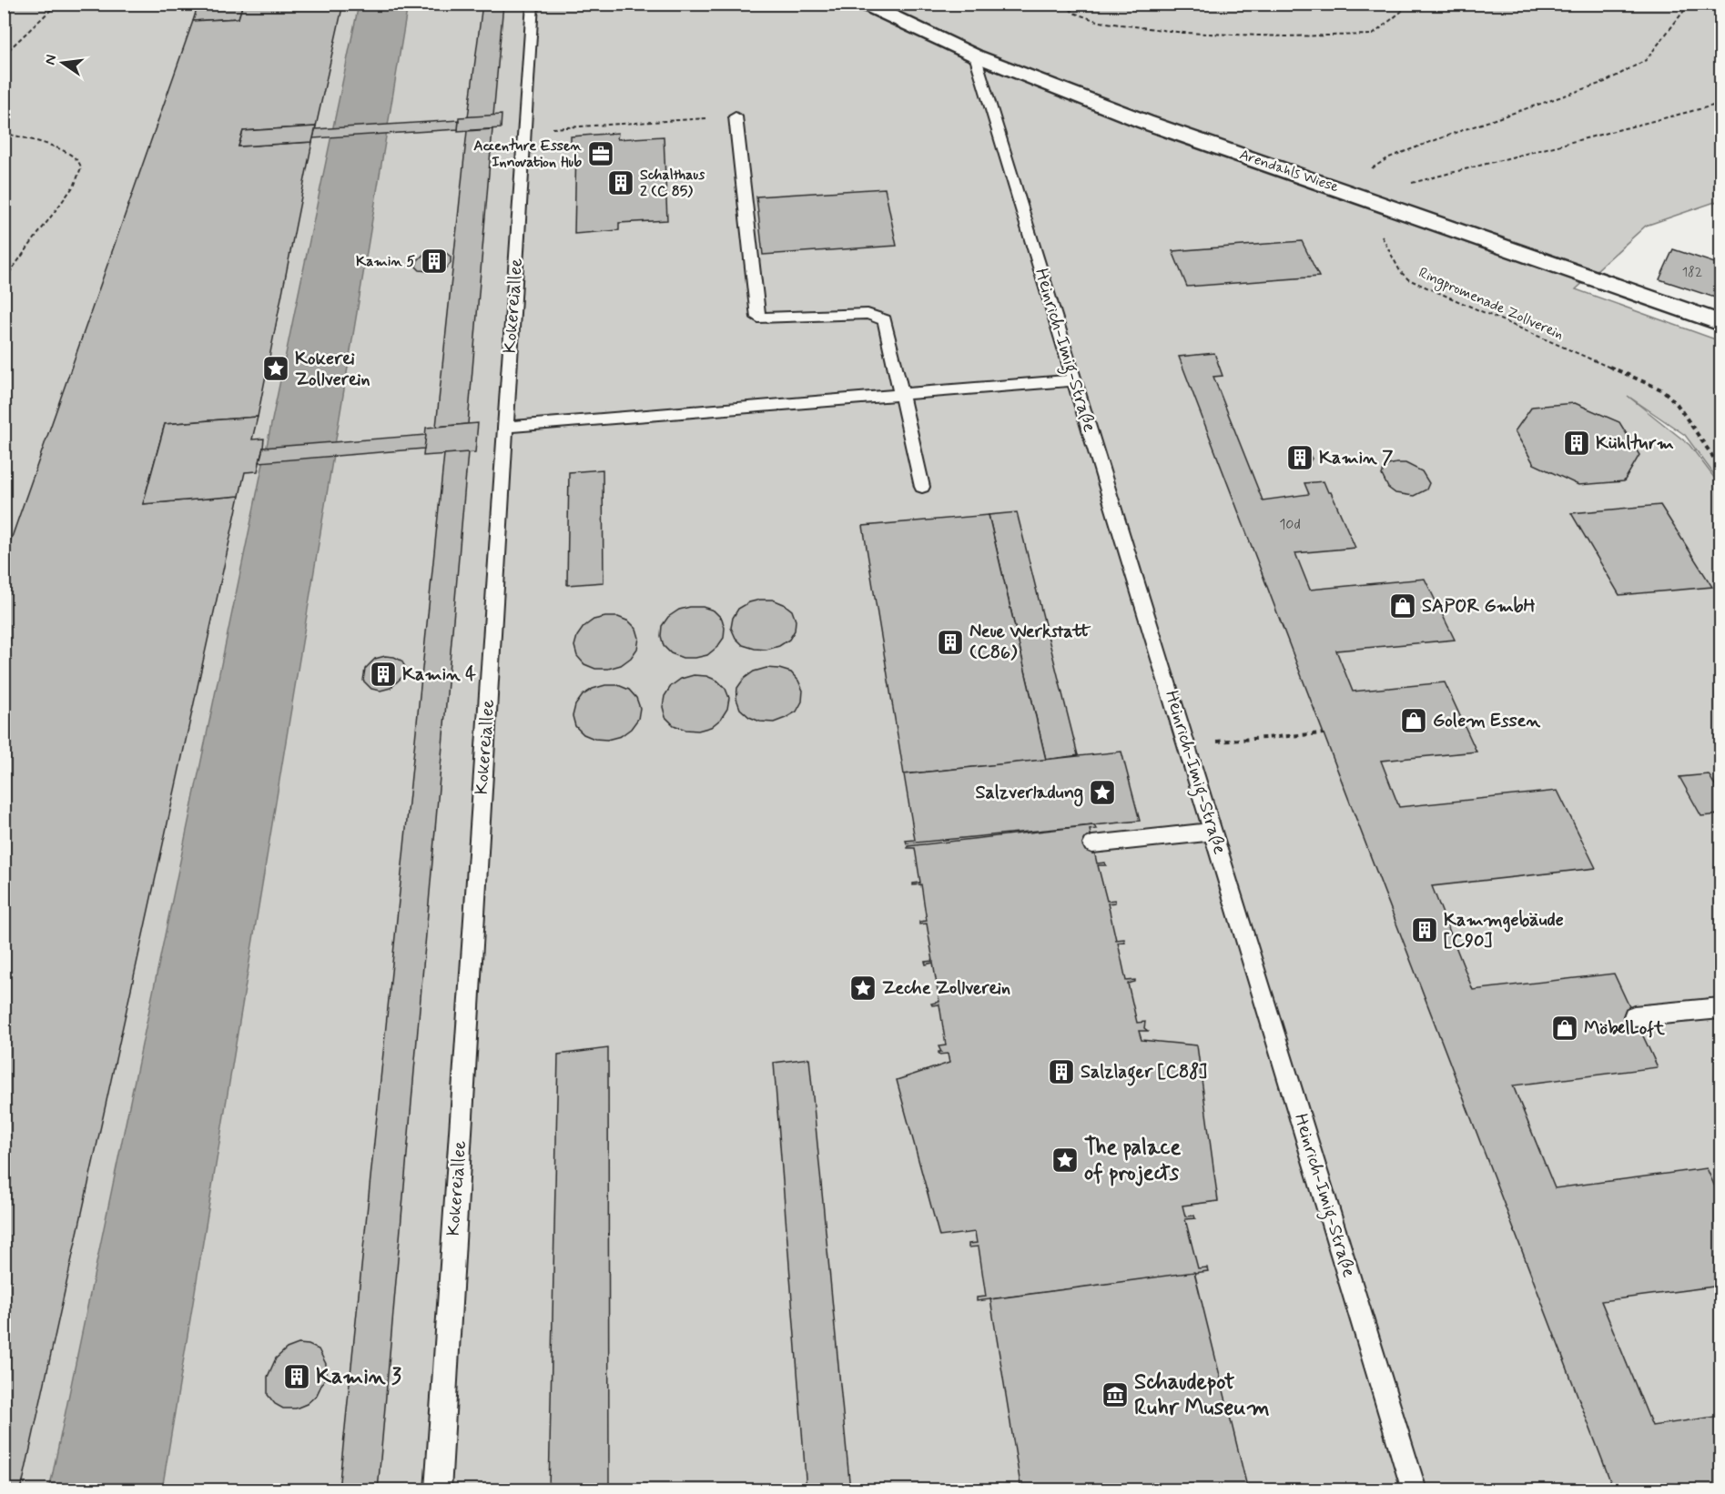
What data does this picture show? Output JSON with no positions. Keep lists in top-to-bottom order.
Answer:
{
  "streets": {
    "street": ["Arendahls Wiese"],
    "lane": ["Kokereiallee", "Heinrich-Imig-Straße"],
    "path": ["Ringpromenade Zollverein"]
  },
  "crossings": [
    ["Arendahls Wiese", "Ringpromenade Zollverein"],
    ["Arendahls Wiese", "Heinrich-Imig-Straße"]
  ],
  "places": {
    "office": ["Accenture Essen Innovation Hub"],
    "building": [
      "Schalthaus 2 (C 85)",
      "Kamin 5",
      "Kühlturm",
      "Kamin 7",
      "Neue Werkstatt (C86)",
      "Kamin 4",
      "Kammgebäude [C90]",
      "Salzlager [C88]",
      "Kamin 3"
    ],
    "place": [
      "Kokerei Zollverein",
      "Salzverladung",
      "Zeche Zollverein",
      "The palace of projects"
    ],
    "shop": ["SAPOR GmbH", "Golem Essen", "MöbelLoft"],
    "museum": ["Schaudepot Ruhr Museum"]
  },
  "house_numbers": ["182", "10d"],
  "north": "left"
}
